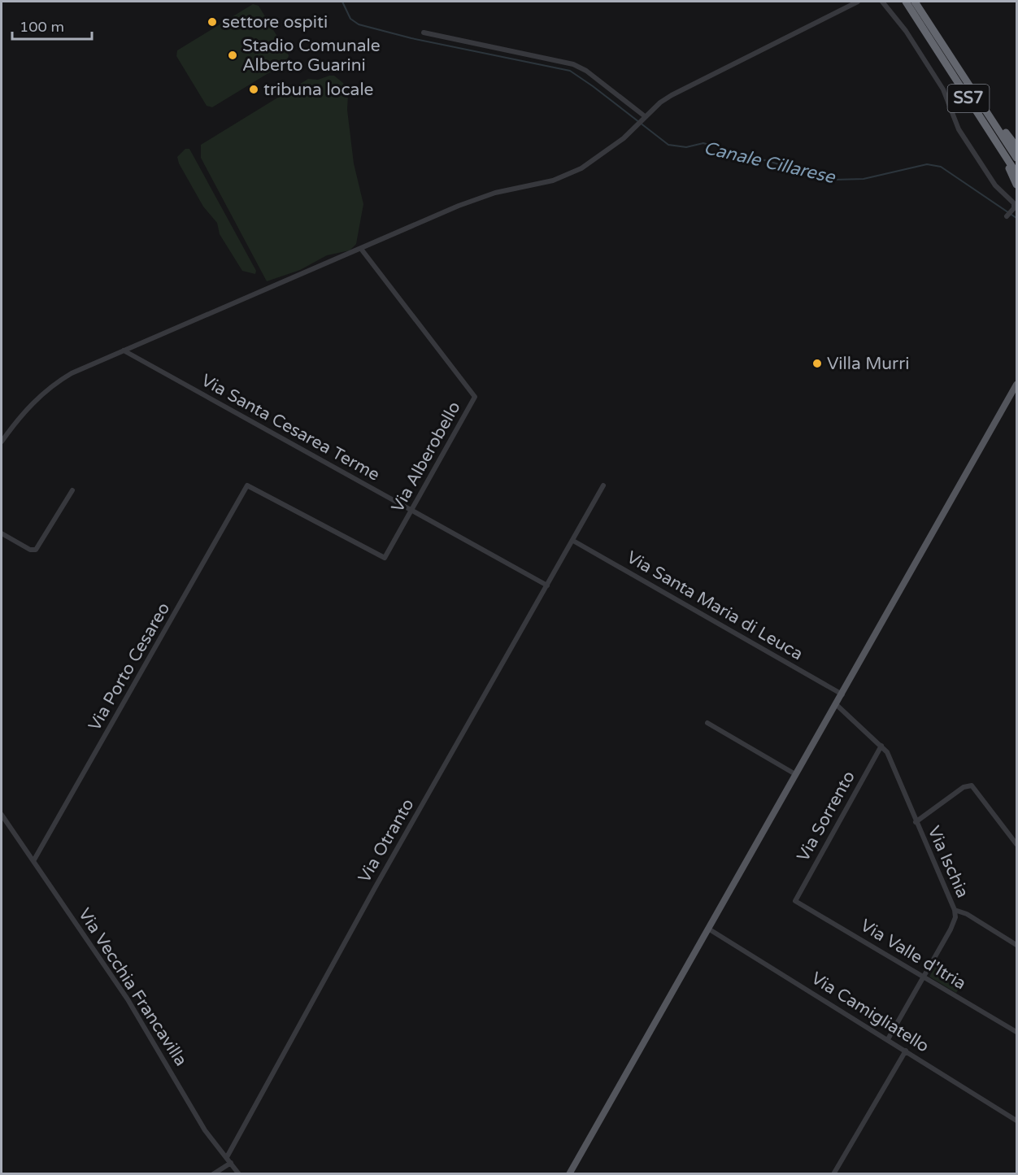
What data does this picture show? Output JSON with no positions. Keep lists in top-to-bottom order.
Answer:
{
  "streets": {
    "highway": ["SS7"],
    "street": [
      "Via Santa Cesarea Terme",
      "Via Alberobello",
      "Via Santa Maria di Leuca",
      "Via Porto Cesareo",
      "Via Sorrento",
      "Via Otranto",
      "Via Ischia",
      "Via Valle d'Itria",
      "Via Vecchia Francavilla",
      "Via Camigliatello"
    ]
  },
  "crossings": [
    ["Via Santa Cesarea Terme", "Via Alberobello"],
    ["Via Santa Cesarea Terme", "Via Otranto"],
    ["Via Alberobello", "Via Porto Cesareo"],
    ["Via Santa Maria di Leuca", "Via Otranto"],
    ["Via Porto Cesareo", "Via Vecchia Francavilla"],
    ["Via Sorrento", "Via Ischia"],
    ["Via Sorrento", "Via Valle d'Itria"],
    ["Via Otranto", "Via Vecchia Francavilla"],
    ["Via Ischia", "Via Valle d'Itria"],
    ["Via Ischia", "Via Camigliatello"]
  ],
  "water": ["Canale Cillarese"],
  "places": [
    "settore ospiti",
    "Stadio Comunale Alberto Guarini",
    "tribuna locale",
    "Villa Murri"
  ],
  "scale_bar": "100 m"
}
